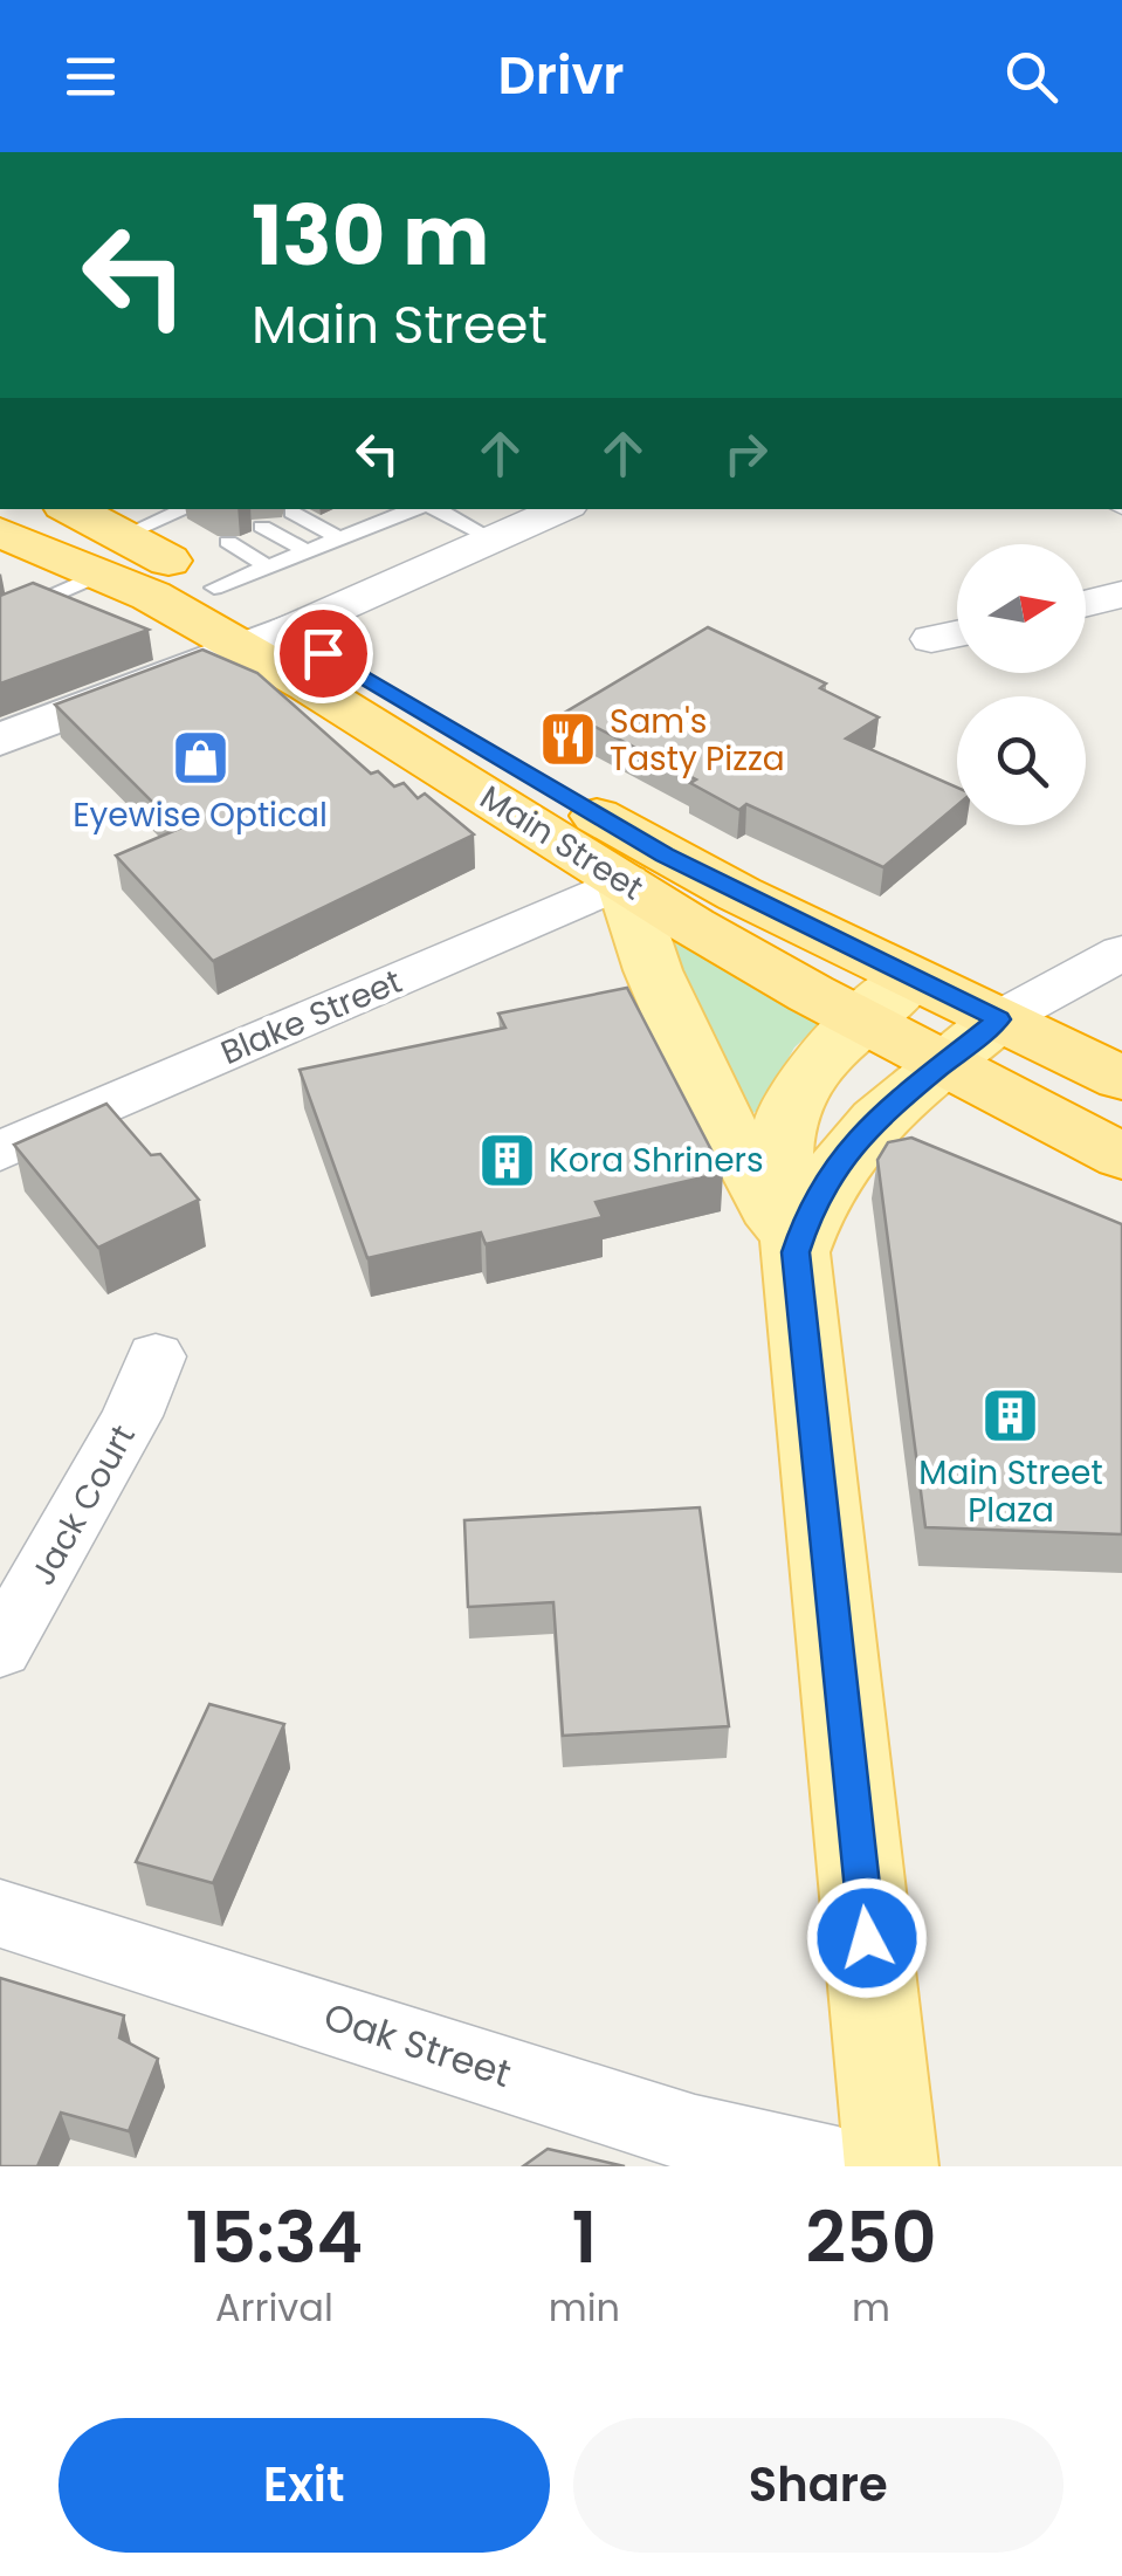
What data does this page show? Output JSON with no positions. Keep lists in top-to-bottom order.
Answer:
{
  "streets": {
    "highway": ["Main Street"],
    "street": ["Blake Street", "Jack Court", "Oak Street"]
  },
  "crossings": [
    ["Main Street", "Blake Street"]
  ],
  "places": {
    "restaurant": ["Sam's Tasty Pizza"],
    "shop": ["Eyewise Optical"],
    "building": ["Kora Shriners", "Main Street Plaza"]
  },
  "north": "right",
  "page": {
    "header": "Drivr",
    "turn": ["130 m", "Main Street"],
    "eta": [
      "15:34",
      "Arrival",
      "1",
      "min",
      "250",
      "m"
    ],
    "buttons": ["Exit", "Share"]
  }
}
